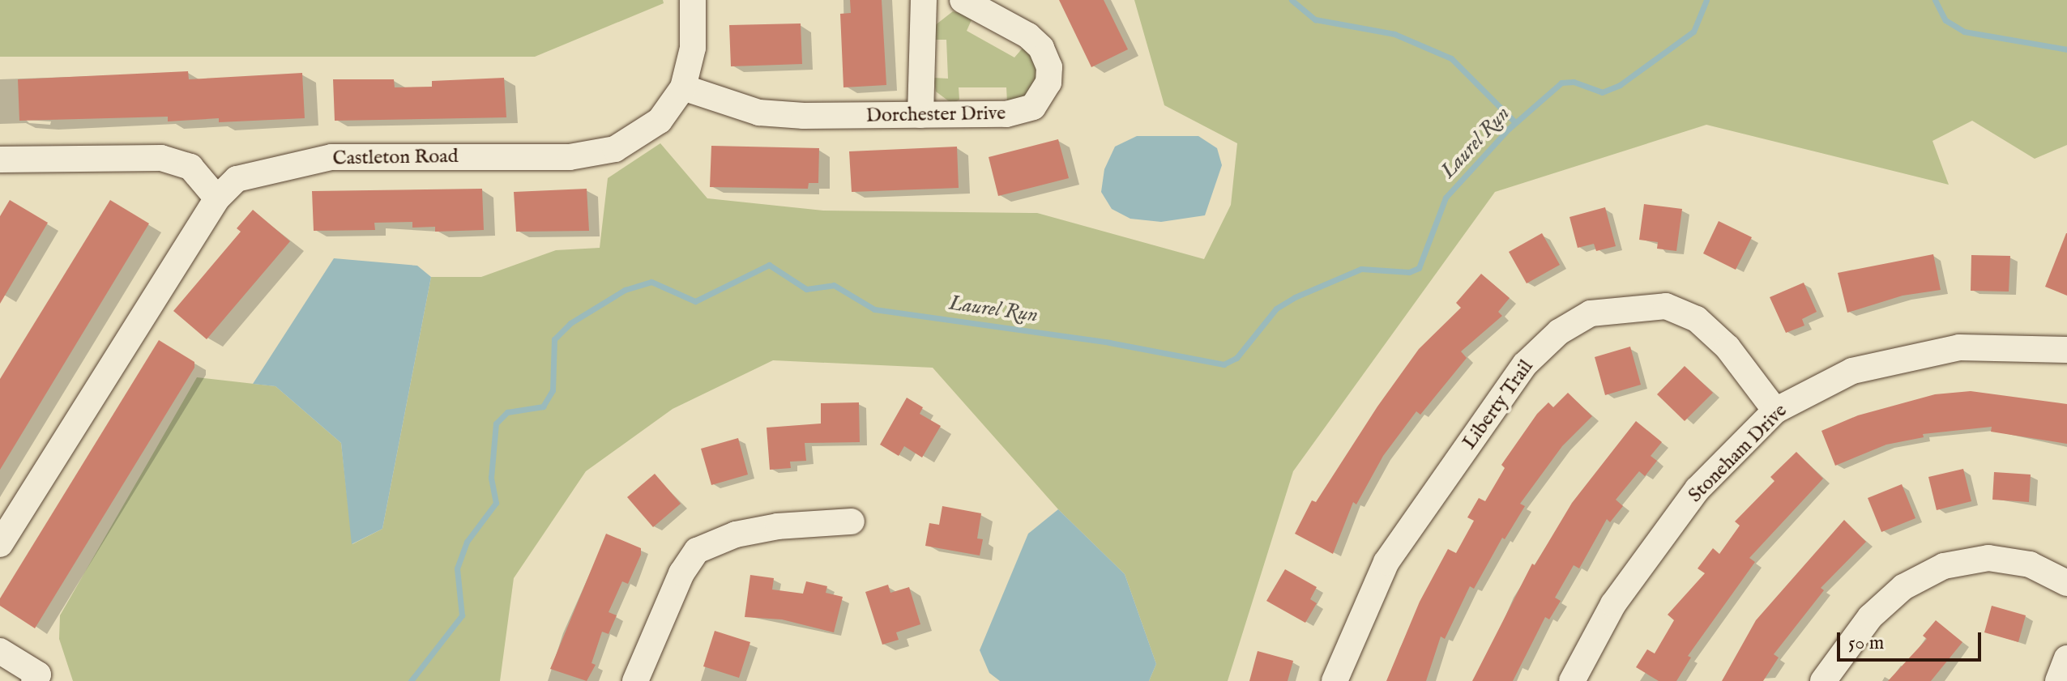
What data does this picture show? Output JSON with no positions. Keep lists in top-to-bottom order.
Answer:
{
  "streets": {
    "street": [
      "Dorchester Drive",
      "Castleton Road",
      "Liberty Trail",
      "Stoneham Drive"
    ]
  },
  "crossings": [
    ["Dorchester Drive", "Castleton Road"],
    ["Liberty Trail", "Stoneham Drive"]
  ],
  "water": ["Laurel Run"],
  "scale_bar": "50 m"
}
